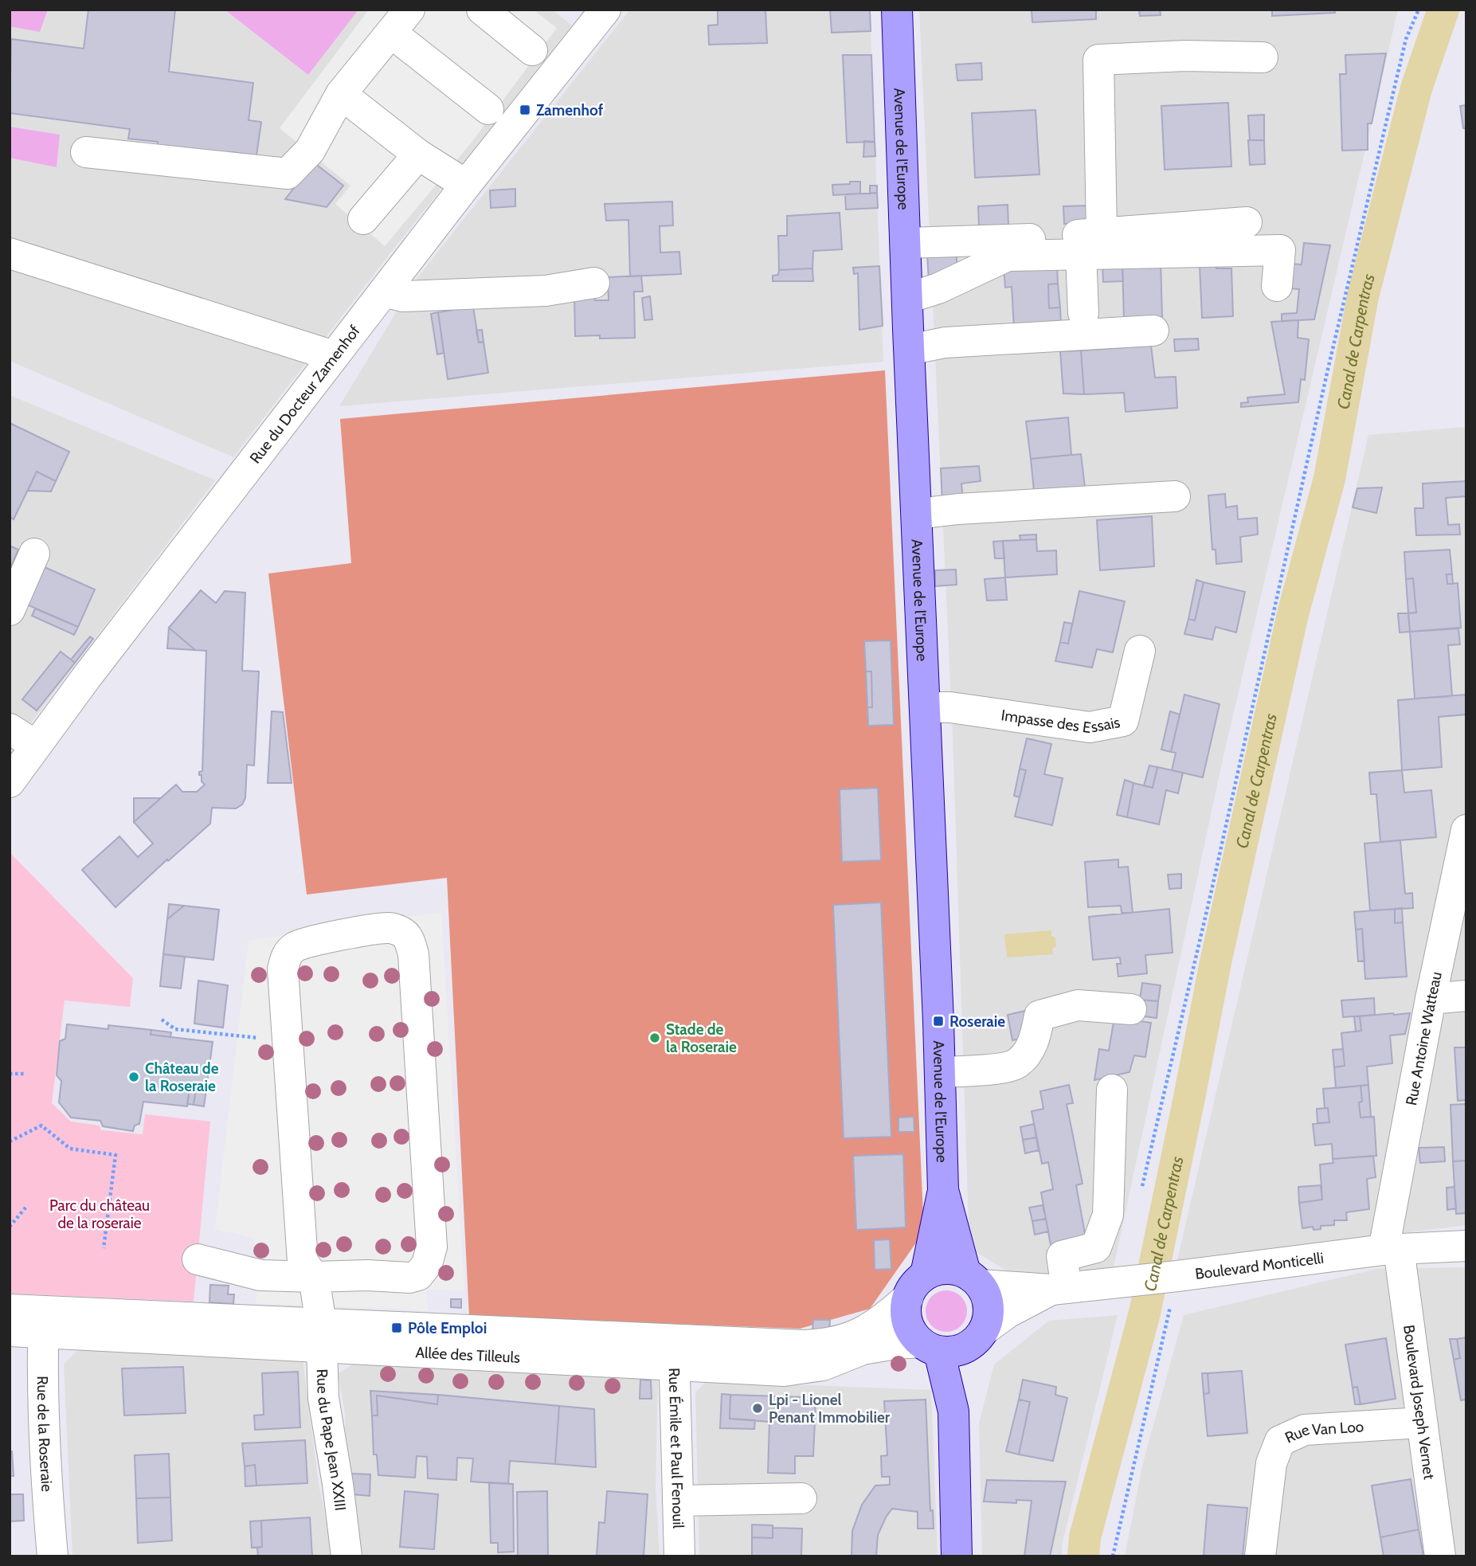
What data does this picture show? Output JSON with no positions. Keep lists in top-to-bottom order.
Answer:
{
  "streets": {
    "main road": ["Avenue de l'Europe"],
    "street": [
      "Rue du Docteur Zamenhof",
      "Impasse des Essais",
      "Rue Antoine Watteau",
      "Boulevard Monticelli",
      "Allée des Tilleuls",
      "Boulevard Joseph Vernet",
      "Rue Van Loo",
      "Rue de la Roseraie",
      "Rue du Pape Jean XXIII",
      "Rue Émile et Paul Fenouil"
    ]
  },
  "crossings": [
    ["Avenue de l'Europe", "Impasse des Essais"],
    ["Avenue de l'Europe", "Boulevard Monticelli"],
    ["Avenue de l'Europe", "Allée des Tilleuls"],
    ["Rue Antoine Watteau", "Boulevard Monticelli"],
    ["Rue Antoine Watteau", "Boulevard Joseph Vernet"],
    ["Boulevard Monticelli", "Allée des Tilleuls"],
    ["Boulevard Monticelli", "Boulevard Joseph Vernet"],
    ["Allée des Tilleuls", "Rue de la Roseraie"],
    ["Allée des Tilleuls", "Rue du Pape Jean XXIII"],
    ["Allée des Tilleuls", "Rue Émile et Paul Fenouil"],
    ["Boulevard Joseph Vernet", "Rue Van Loo"]
  ],
  "water": ["Canal de Carpentras"],
  "parks": ["Parc du château de la roseraie"],
  "places": {
    "transit": ["Zamenhof", "Roseraie", "Pôle Emploi"],
    "other": ["Stade de la Roseraie", "Château de la Roseraie", "Lpi - Lionel Penant Immobilier"]
  }
}
